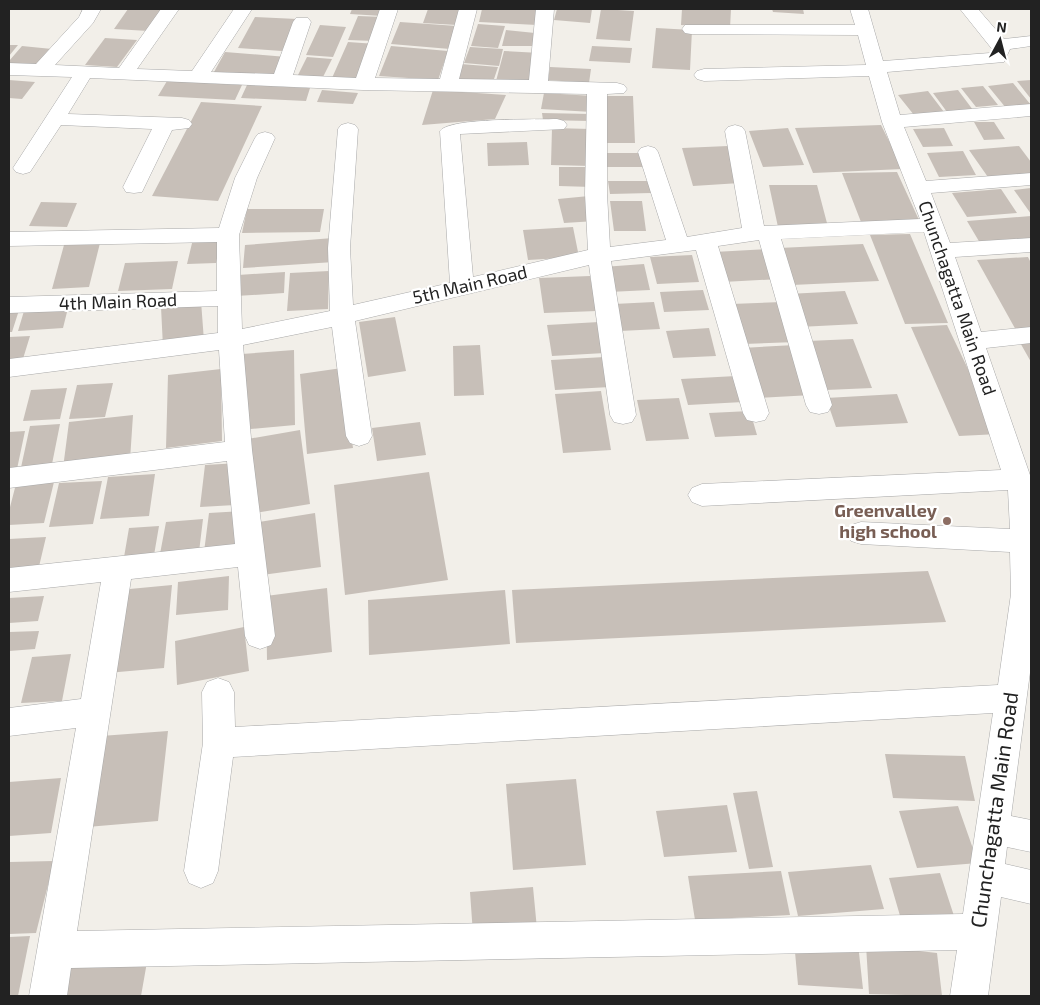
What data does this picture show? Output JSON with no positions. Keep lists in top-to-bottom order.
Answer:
{
  "streets": {
    "street": ["5th Main Road", "Chunchagatta Main Road", "4th Main Road"]
  },
  "crossings": [
    ["5th Main Road", "Chunchagatta Main Road"]
  ],
  "places": ["Greenvalley high school"],
  "north": "top"
}
